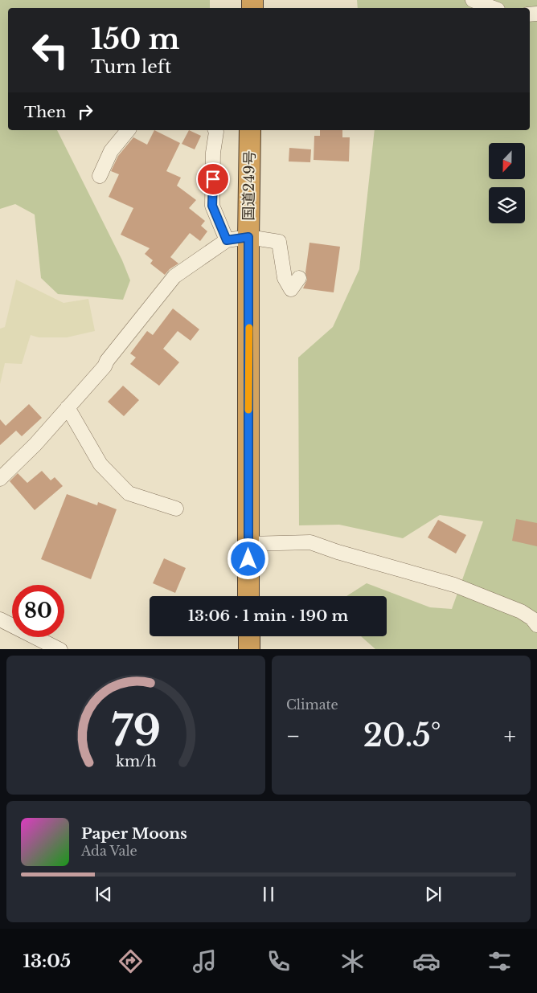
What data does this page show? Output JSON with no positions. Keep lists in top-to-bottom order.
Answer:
{
  "streets": {
    "highway": ["国道249号"]
  },
  "north": "bottom",
  "page": {
    "turn": ["150 m", "Turn left"],
    "then": "Then",
    "limit": "80",
    "trip": "13:06 · 1 min · 190 m",
    "tile": "Climate",
    "heat": ["−", "20.5°", "+"],
    "song": ["Paper Moons", "Ada Vale"],
    "tabs": "13:05",
    "gauge": ["79", "km/h"]
  }
}
